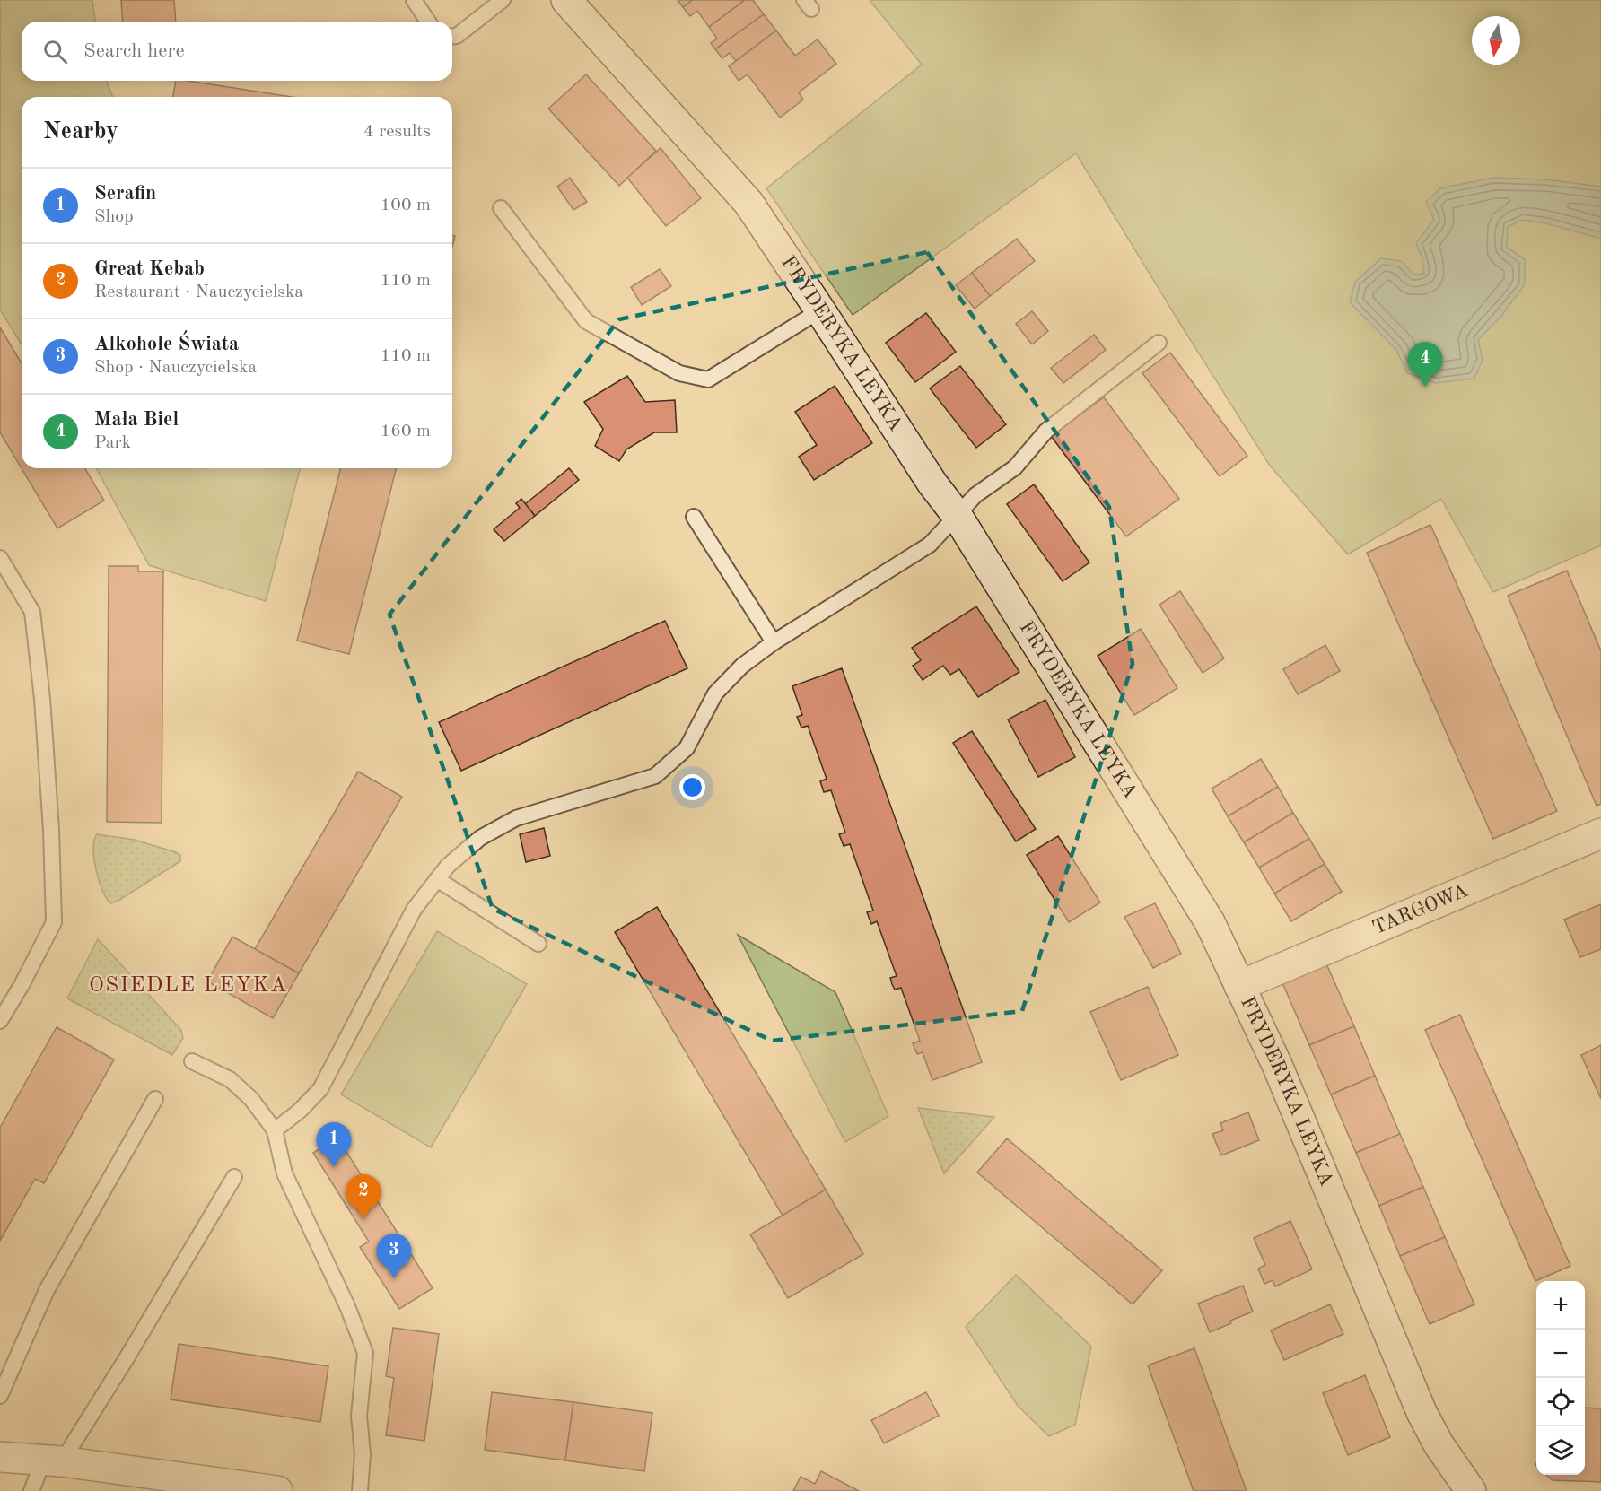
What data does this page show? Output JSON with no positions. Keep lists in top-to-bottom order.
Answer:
{
  "streets": {
    "street": ["FRYDERYKA LEYKA", "TARGOWA"]
  },
  "crossings": [
    ["FRYDERYKA LEYKA", "TARGOWA"]
  ],
  "districts": ["OSIEDLE LEYKA"],
  "north": "bottom",
  "page": {
    "search": "Search here",
    "heading": ["Nearby", "4 results"],
    "list": [
      {
        "mark": "1",
        "name": "Serafin",
        "note": "Shop",
        "value": "100 m"
      },
      {
        "mark": "2",
        "name": "Great Kebab",
        "note": "Restaurant · Nauczycielska",
        "value": "110 m"
      },
      {
        "mark": "3",
        "name": "Alkohole Świata",
        "note": "Shop · Nauczycielska",
        "value": "110 m"
      },
      {
        "mark": "4",
        "name": "Mała Biel",
        "note": "Park",
        "value": "160 m"
      }
    ],
    "pins": [
      "4",
      "1",
      "2",
      "3"
    ],
    "map_buttons": ["+", "−"]
  }
}
